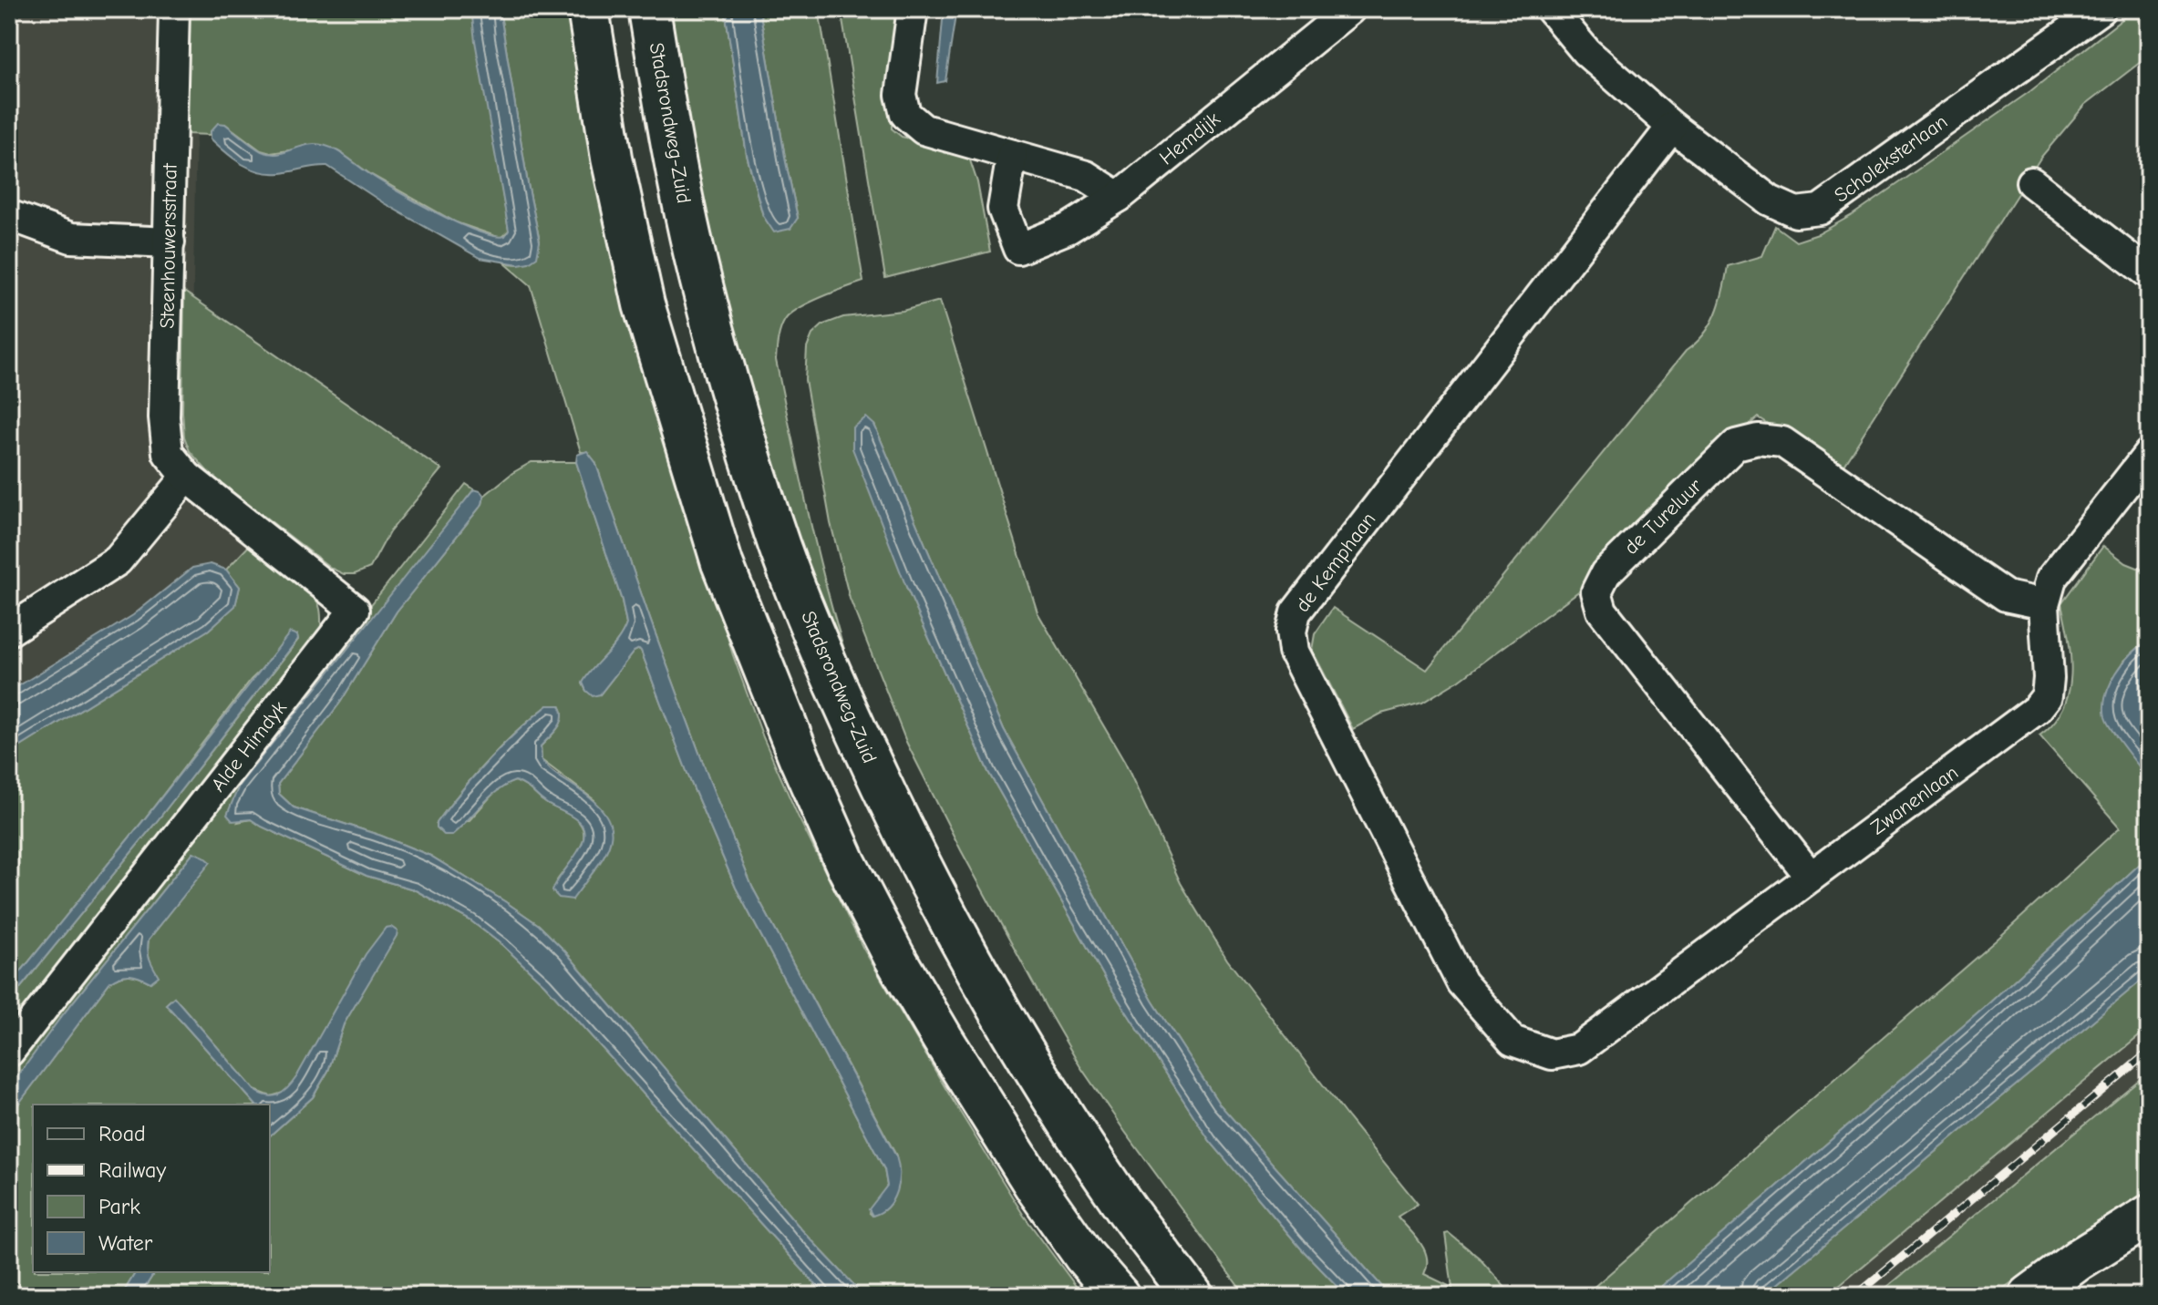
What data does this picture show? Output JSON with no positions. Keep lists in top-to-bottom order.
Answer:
{
  "streets": {
    "main road": ["Stadsrondweg-Zuid"],
    "street": [
      "Hemdijk",
      "Scholeksterlaan",
      "Steenhouwersstraat",
      "de Tureluur",
      "de Kemphaan",
      "Alde Himdyk",
      "Zwanenlaan"
    ]
  },
  "crossings": [
    ["Scholeksterlaan", "de Kemphaan"],
    ["Steenhouwersstraat", "Alde Himdyk"],
    ["de Tureluur", "Zwanenlaan"],
    ["de Kemphaan", "Zwanenlaan"]
  ],
  "legend": [
    "Road",
    "Railway",
    "Park",
    "Water"
  ]
}
